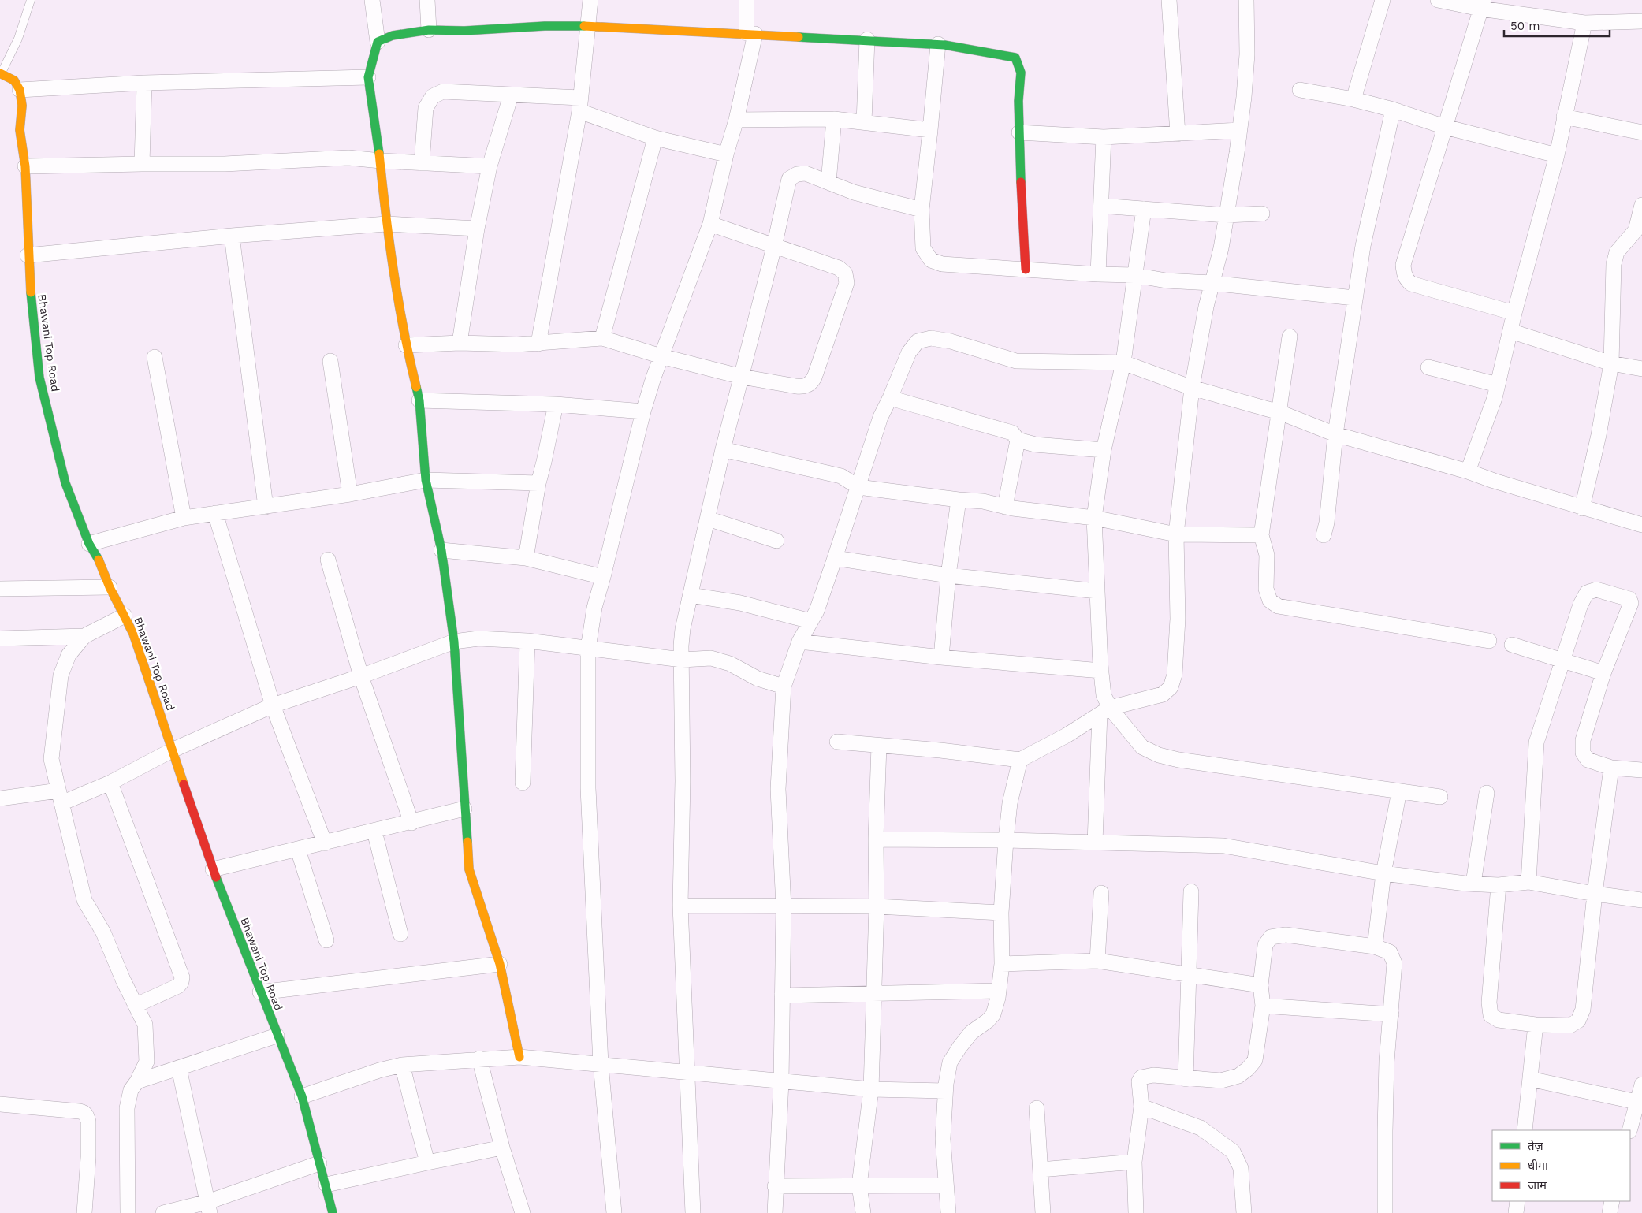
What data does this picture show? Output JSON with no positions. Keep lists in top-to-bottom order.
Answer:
{
  "streets": {
    "street": ["Bhawani Top Road"]
  },
  "legend": ["तेज़", "धीमा", "जाम"],
  "scale_bar": "50 m"
}
